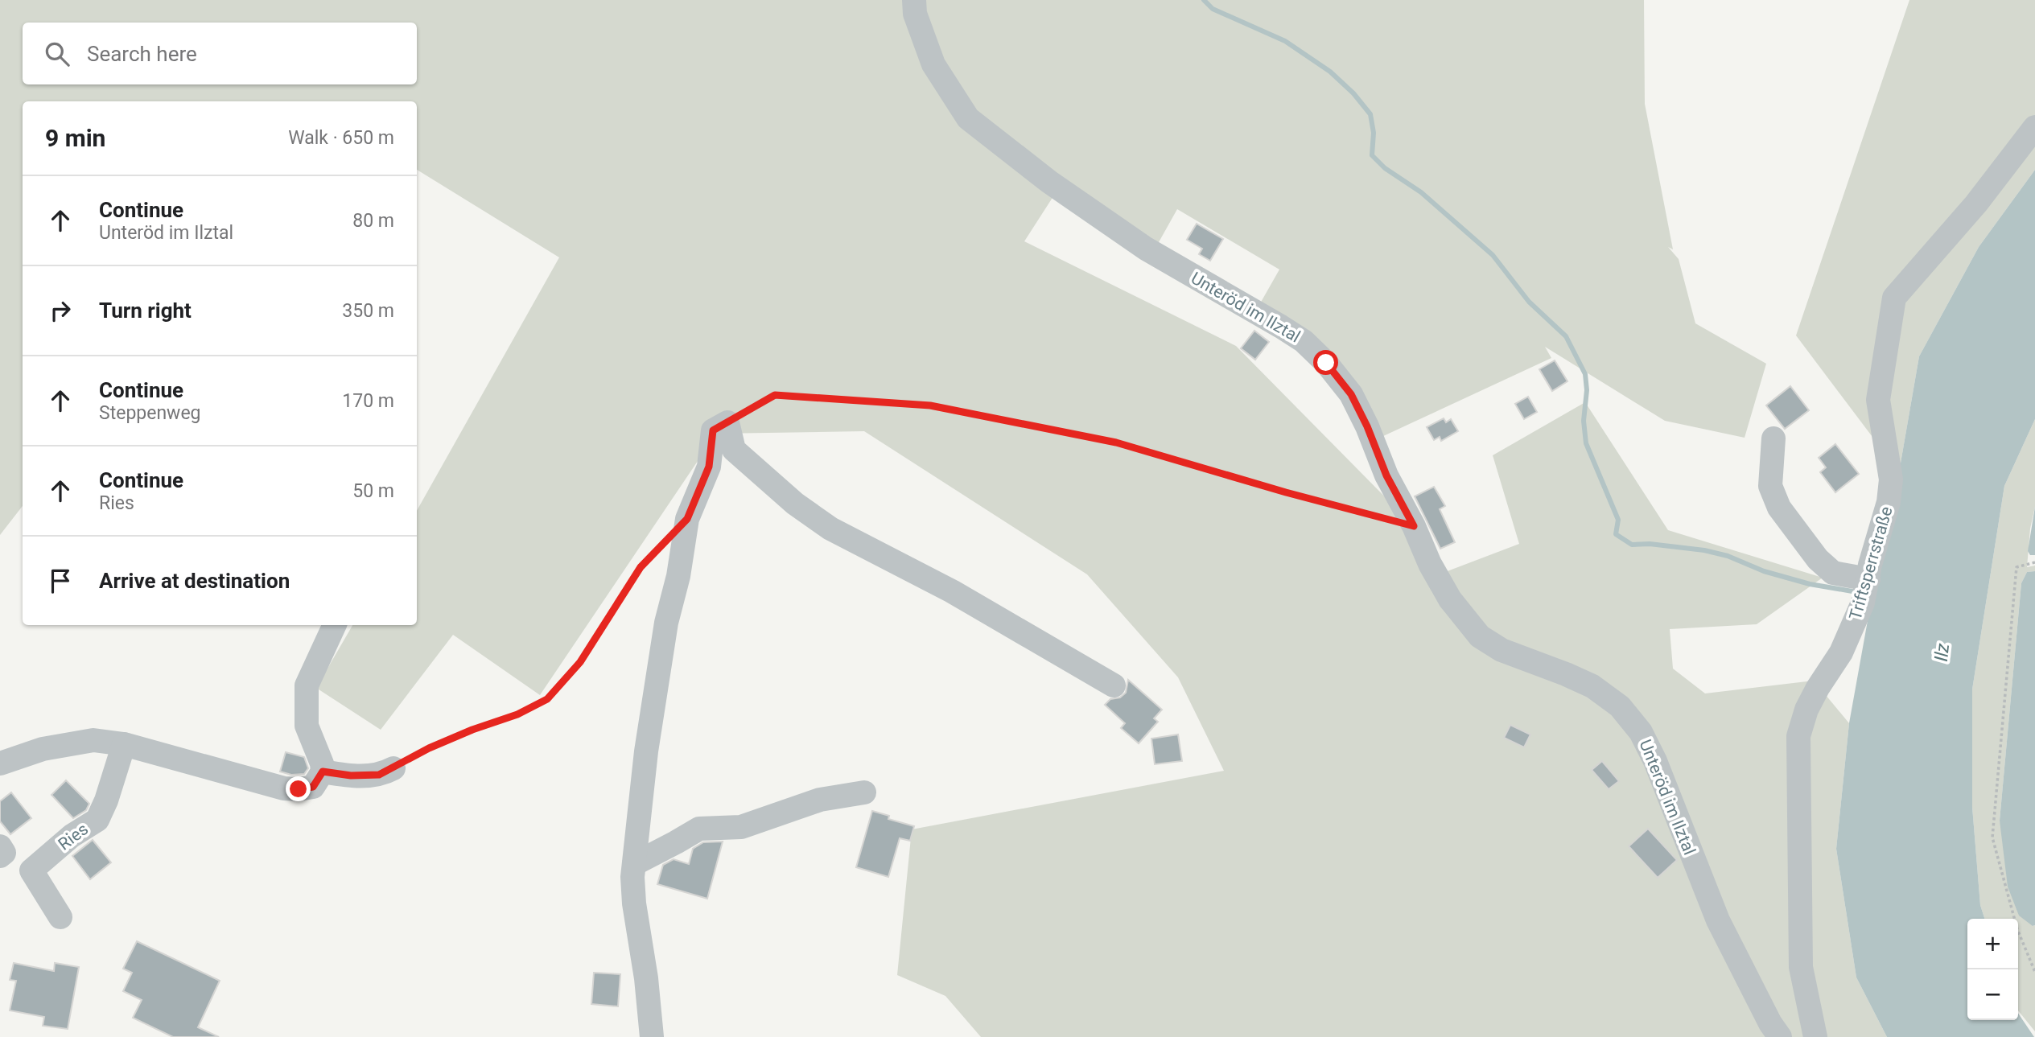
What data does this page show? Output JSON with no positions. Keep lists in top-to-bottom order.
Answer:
{
  "streets": {
    "street": ["Unteröd im Ilztal", "Triftsperrstraße", "Ries"]
  },
  "water": ["Ilz"],
  "page": {
    "search": "Search here",
    "heading": ["9 min", "Walk · 650 m"],
    "list": [
      ["Continue", "Unteröd im Ilztal", "80 m"],
      ["Turn right", "350 m"],
      ["Continue", "Steppenweg", "170 m"],
      ["Continue", "Ries", "50 m"],
      "Arrive at destination"
    ],
    "map_buttons": ["+", "−"]
  }
}
